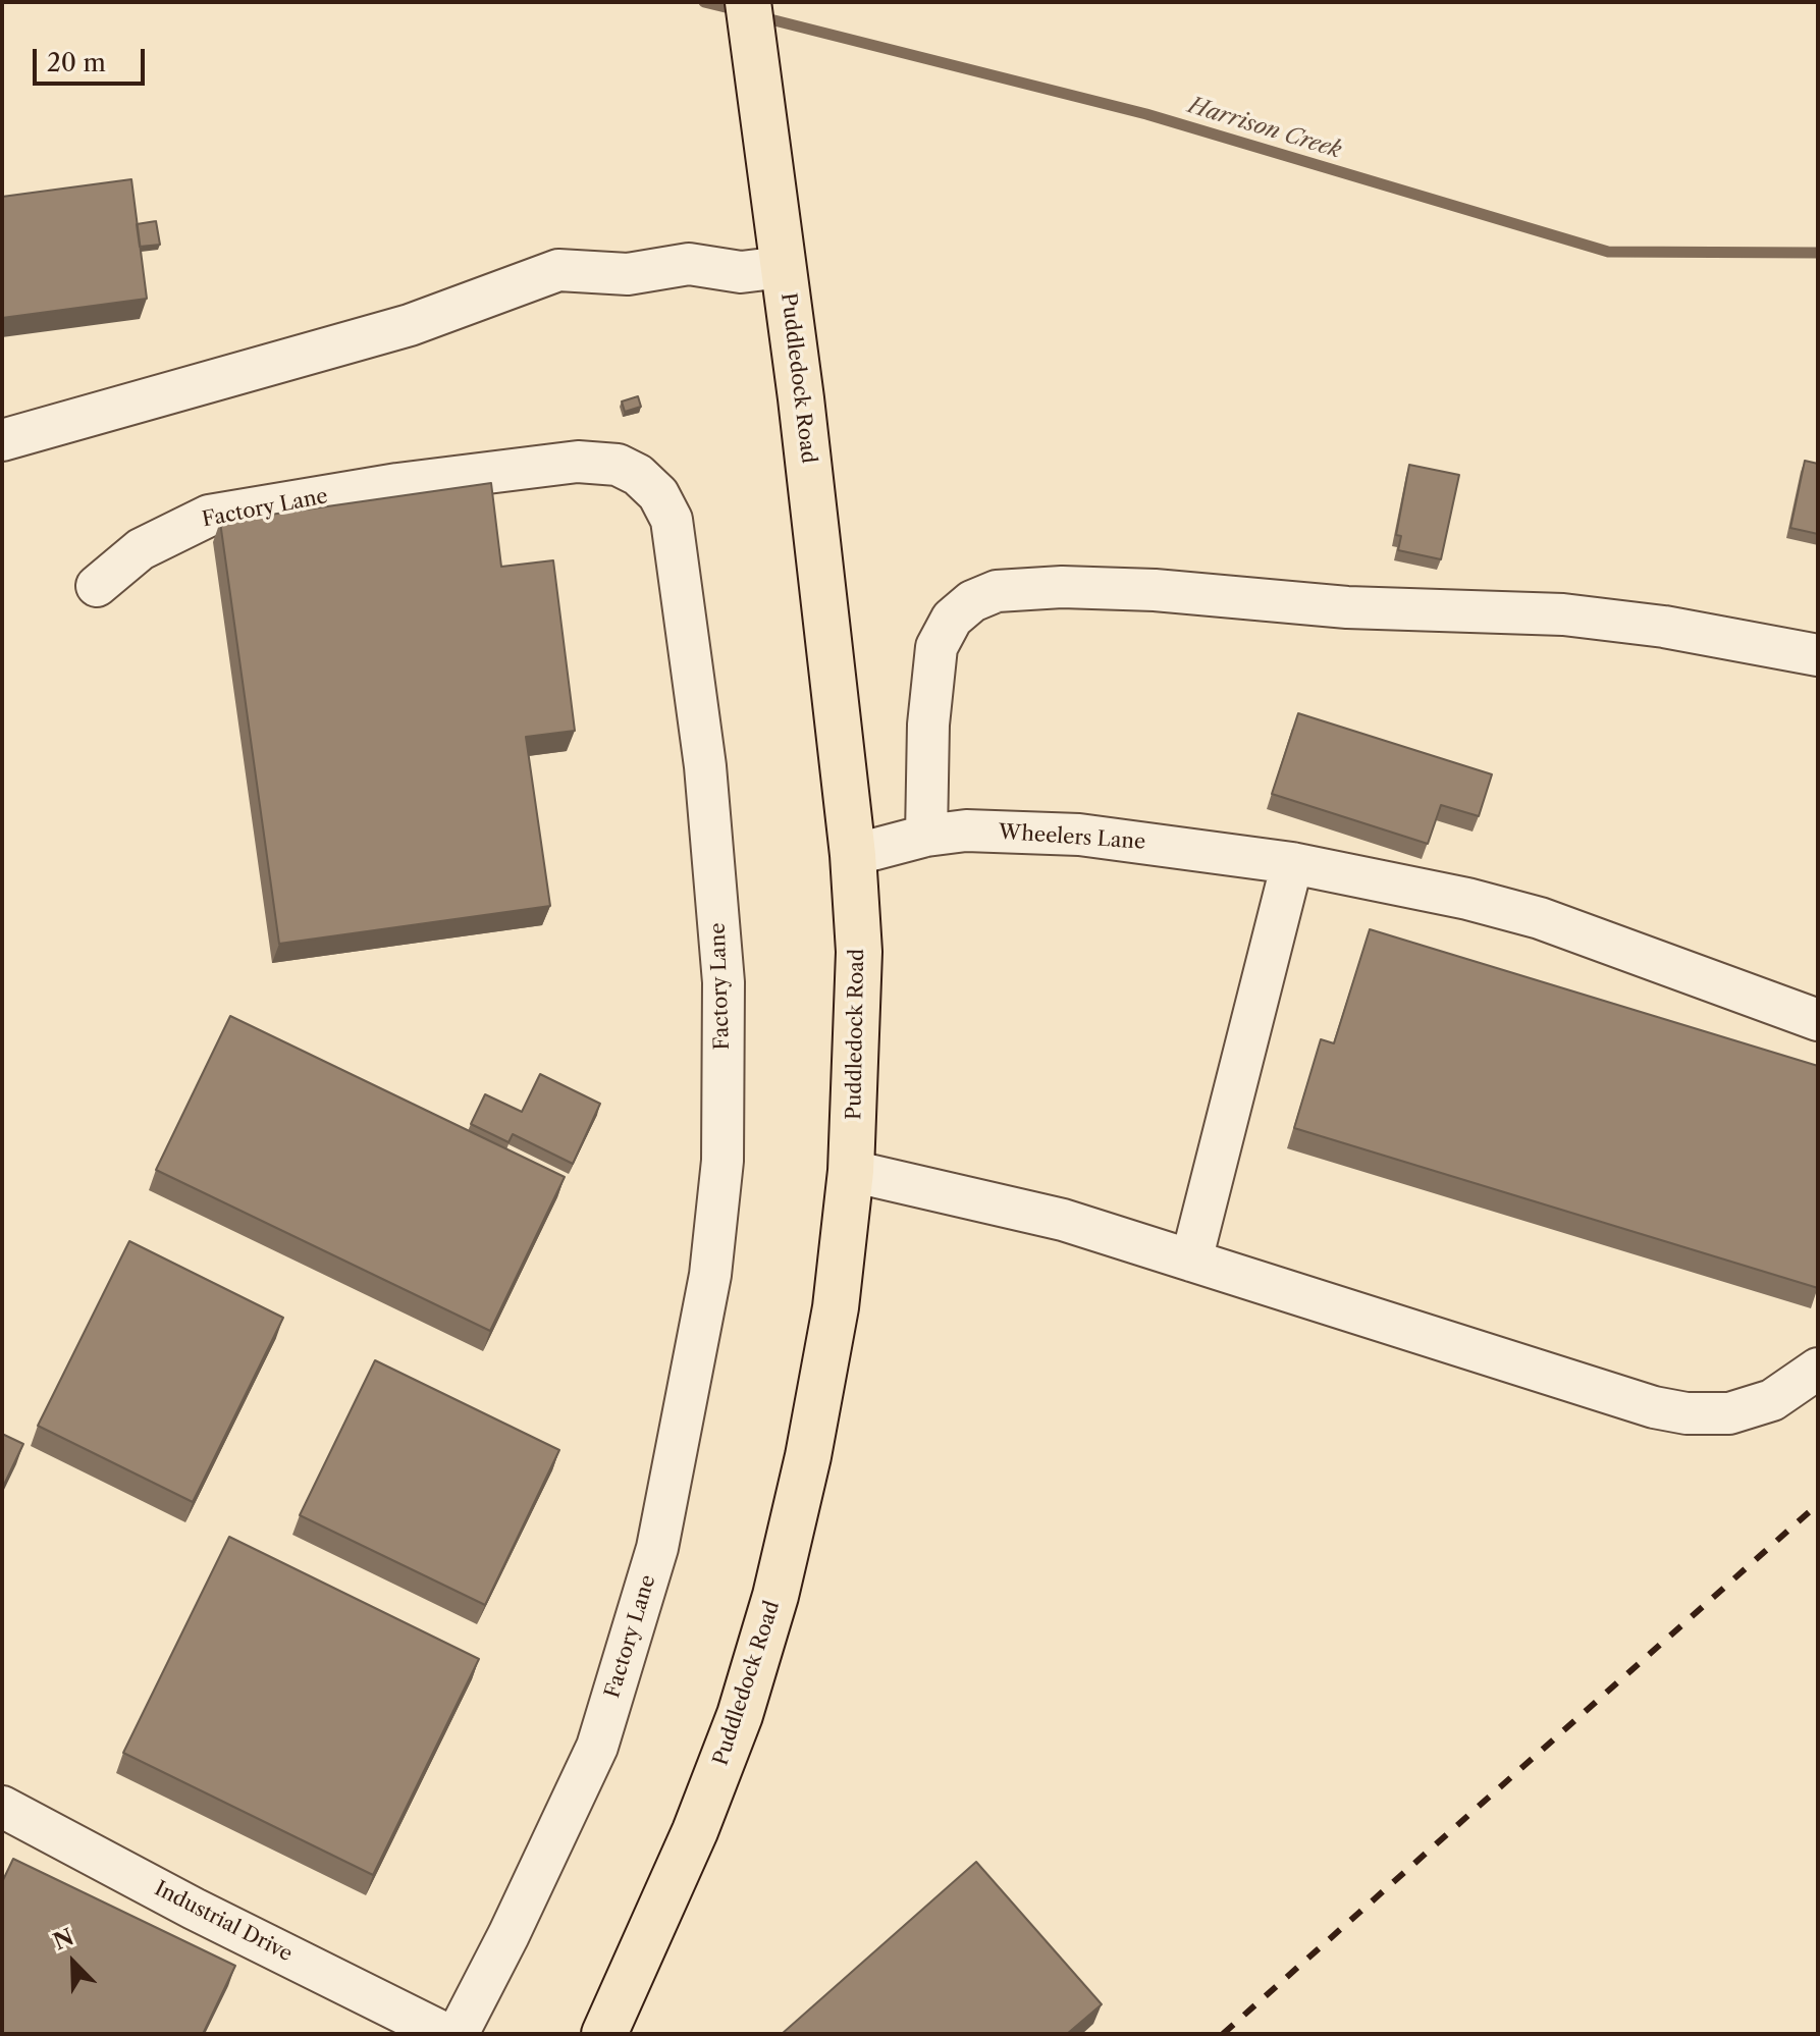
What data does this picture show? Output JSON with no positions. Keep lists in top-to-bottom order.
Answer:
{
  "streets": {
    "main road": ["Puddledock Road"],
    "street": ["Factory Lane", "Wheelers Lane", "Industrial Drive"]
  },
  "crossings": [
    ["Puddledock Road", "Wheelers Lane"]
  ],
  "water": ["Harrison Creek"],
  "scale_bar": "20 m",
  "north": "top left"
}
